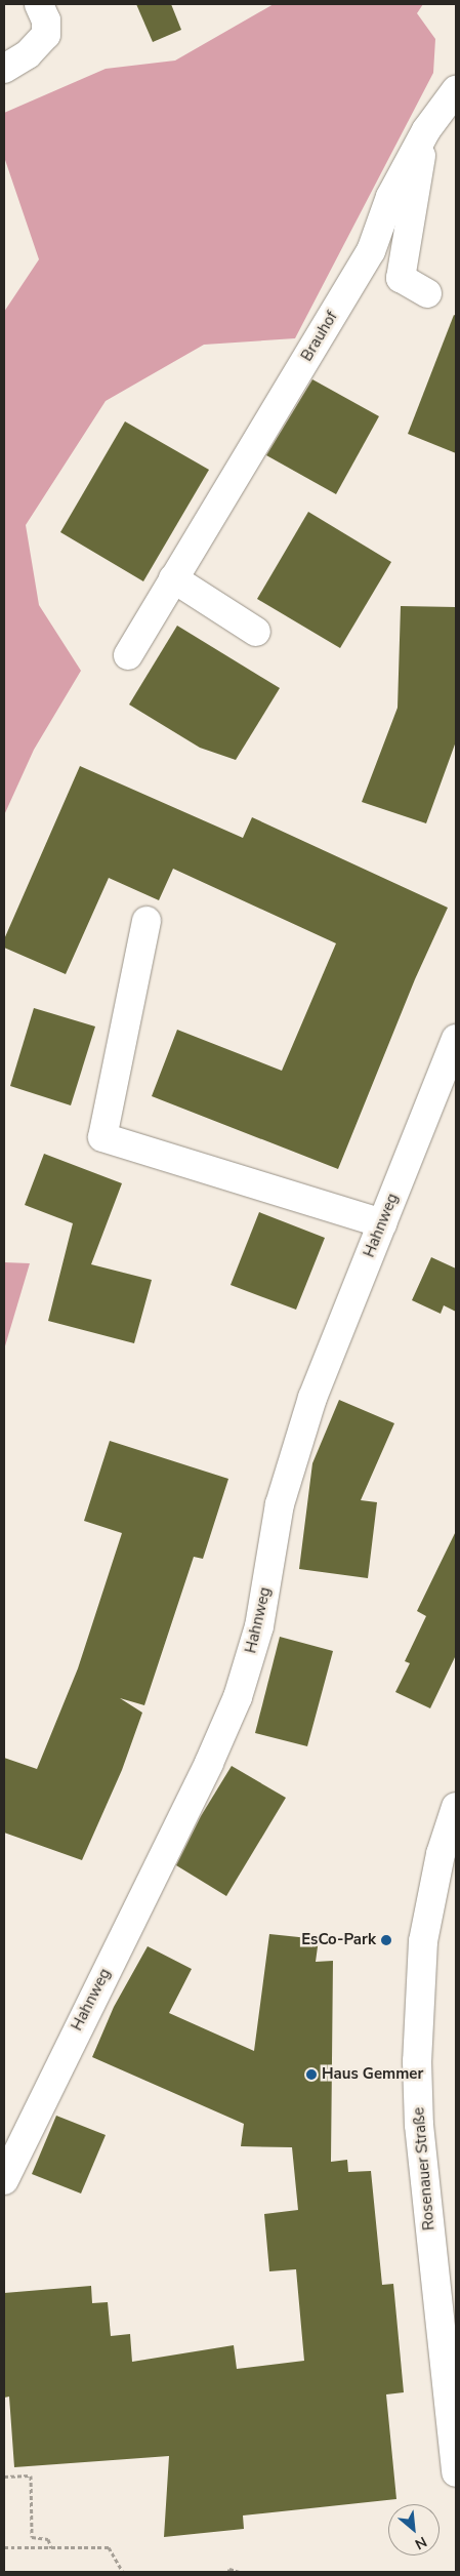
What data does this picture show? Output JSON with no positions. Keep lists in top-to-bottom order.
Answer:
{
  "streets": {
    "street": ["Brauhof", "Hahnweg", "Rosenauer Straße"]
  },
  "places": ["EsCo-Park", "Haus Gemmer"],
  "north": "bottom right"
}
